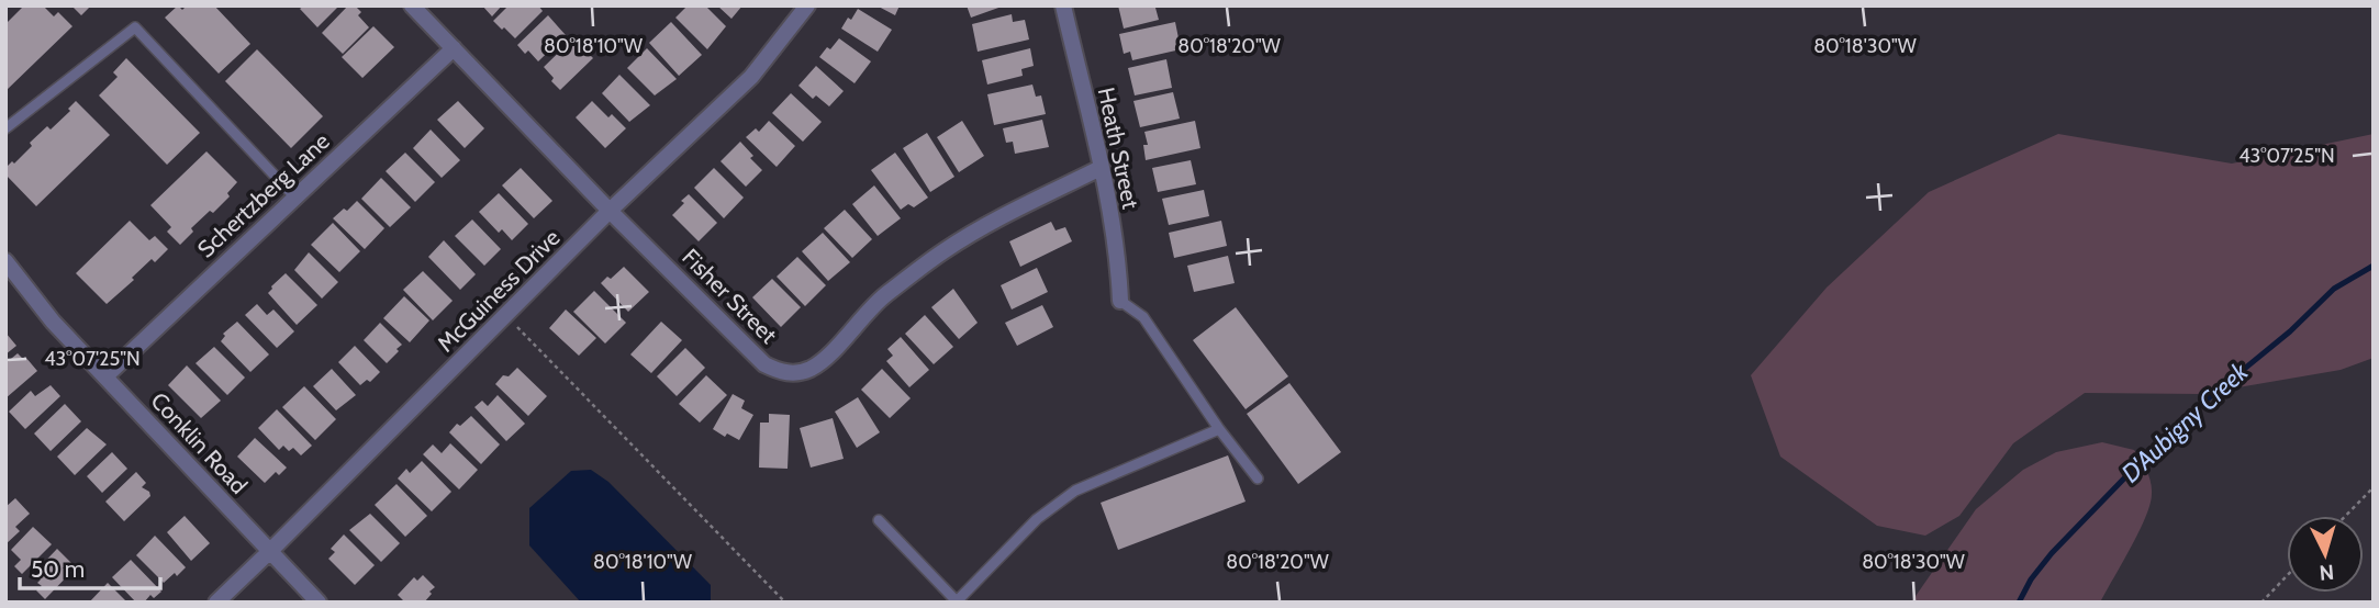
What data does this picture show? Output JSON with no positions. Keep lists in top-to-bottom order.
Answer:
{
  "streets": {
    "street": [
      "Heath Street",
      "Schertzberg Lane",
      "McGuiness Drive",
      "Fisher Street",
      "Conklin Road"
    ]
  },
  "crossings": [
    ["Heath Street", "Fisher Street"],
    ["Schertzberg Lane", "Fisher Street"],
    ["Schertzberg Lane", "Conklin Road"],
    ["McGuiness Drive", "Fisher Street"],
    ["McGuiness Drive", "Conklin Road"]
  ],
  "water": ["D'Aubigny Creek"],
  "scale_bar": "50 m",
  "north": "bottom",
  "coordinates": [
    "80°18'10\"W",
    "80°18'20\"W",
    "80°18'30\"W",
    "43°07'25\"N"
  ]
}
